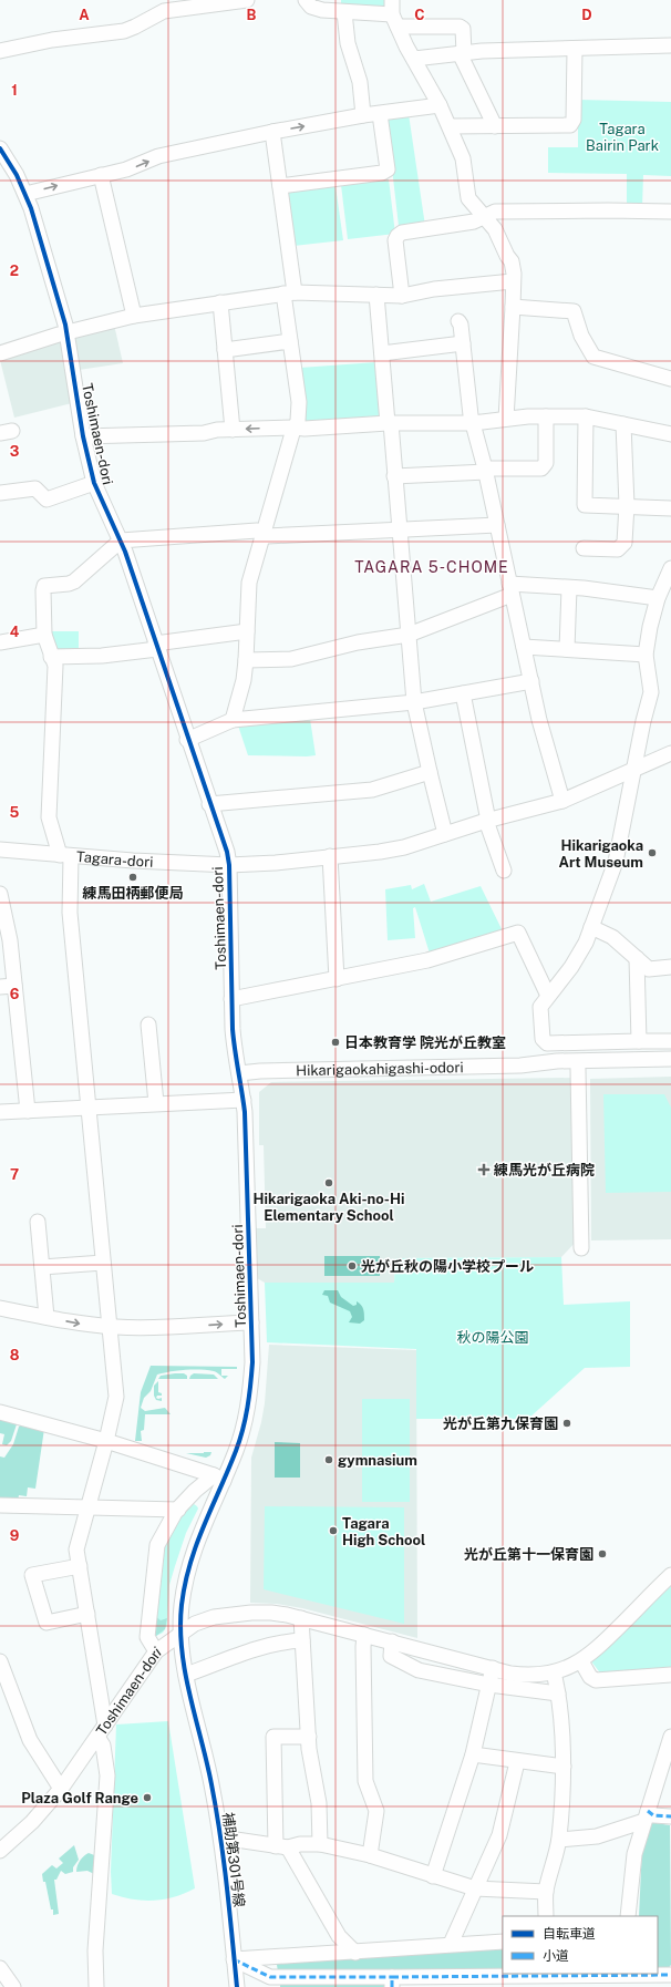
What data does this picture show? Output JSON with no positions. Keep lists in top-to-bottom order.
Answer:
{
  "streets": {
    "street": [
      "Toshimaen-dori",
      "Tagara-dori",
      "Hikarigaokahigashi-odori",
      "補助第301号線"
    ]
  },
  "crossings": [
    ["Toshimaen-dori", "Tagara-dori"],
    ["Toshimaen-dori", "Hikarigaokahigashi-odori"],
    ["Toshimaen-dori", "補助第301号線"]
  ],
  "districts": ["TAGARA 5-CHOME"],
  "parks": ["Tagara Bairin Park", "秋の陽公園"],
  "places": {
    "other": [
      "Hikarigaoka Art Museum",
      "練馬田柄郵便局",
      "日本教育学 院光が丘教室",
      "Hikarigaoka Aki-no-Hi Elementary School",
      "光が丘秋の陽小学校プール",
      "光が丘第九保育園",
      "gymnasium",
      "Tagara High School",
      "光が丘第十一保育園",
      "Plaza Golf Range"
    ],
    "health": ["練馬光が丘病院"]
  },
  "legend": ["自転車道", "小道"],
  "grid": {
    "columns": [
      "A",
      "B",
      "C",
      "D"
    ],
    "rows": [
      "1",
      "2",
      "3",
      "4",
      "5",
      "6",
      "7",
      "8",
      "9"
    ]
  }
}
